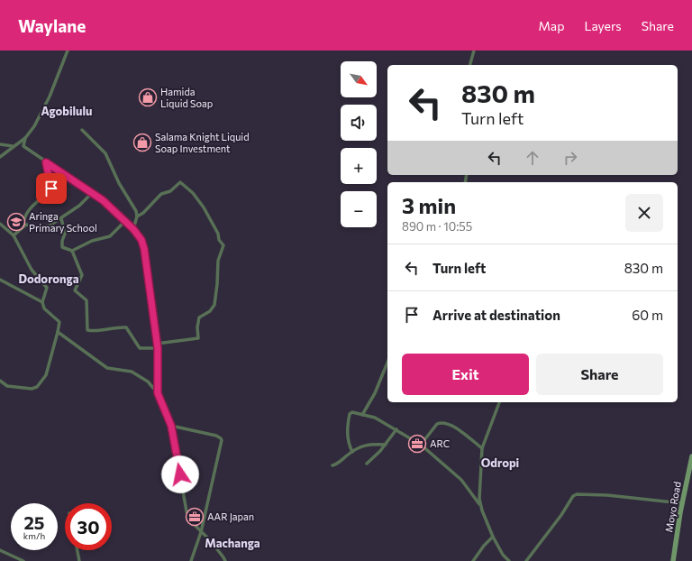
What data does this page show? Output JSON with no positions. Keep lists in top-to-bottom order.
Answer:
{
  "streets": {
    "main road": ["Moyo Road"]
  },
  "districts": [
    "Agobilulu",
    "Dodoronga",
    "Odropi",
    "Machanga"
  ],
  "places": {
    "shop": ["Hamida Liquid Soap", "Salama Knight Liquid Soap Investment"],
    "school or university": ["Aringa Primary School"],
    "office": ["ARC", "AAR Japan"]
  },
  "north": "bottom right",
  "page": {
    "header": "Waylane",
    "nav": ["Map", "Layers", "Share"],
    "map_buttons": ["+", "−"],
    "turn": ["830 m", "Turn left"],
    "heading": ["3 min", "890 m · 10:55"],
    "list": [
      {
        "name": "Turn left",
        "value": "830 m"
      },
      {
        "name": "Arrive at destination",
        "value": "60 m"
      }
    ],
    "buttons": ["Exit", "Share"],
    "speed": "25 km/h",
    "limit": "30"
  }
}
